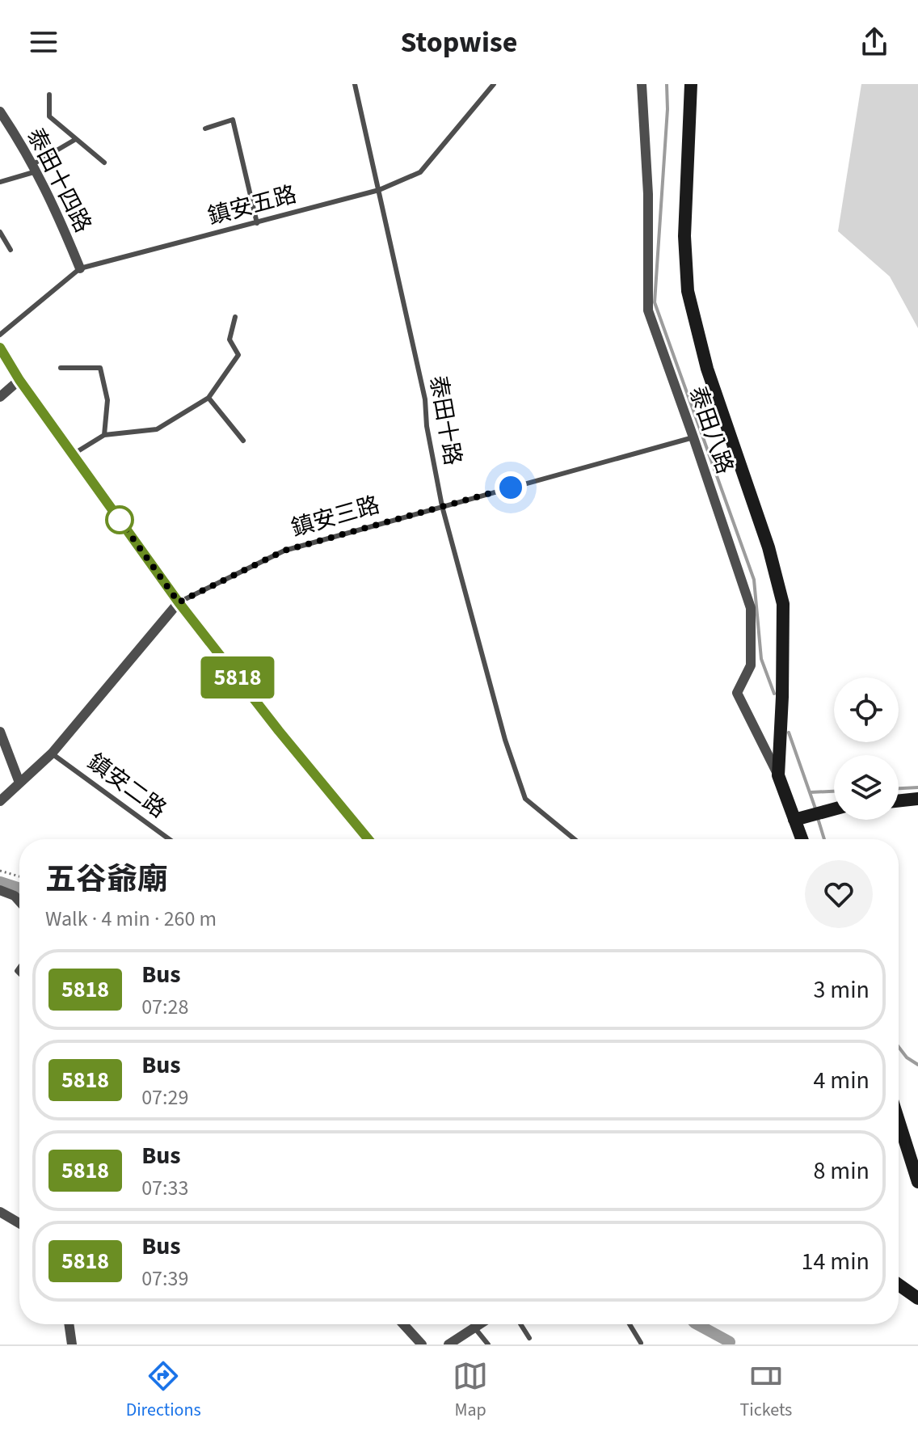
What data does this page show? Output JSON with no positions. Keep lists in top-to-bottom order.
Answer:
{
  "streets": {
    "street": ["泰田十四路", "泰田八路", "鎮安三路"],
    "lane": ["鎮安五路", "泰田十路", "鎮安二路"]
  },
  "crossings": [
    ["泰田十四路", "鎮安五路"],
    ["鎮安五路", "泰田十路"],
    ["泰田十路", "鎮安三路"],
    ["泰田八路", "鎮安三路"],
    ["鎮安三路", "鎮安二路"]
  ],
  "lines": ["bus line 5818"],
  "page": {
    "header": "Stopwise",
    "on_map": "5818",
    "heading": ["五谷爺廟", "Walk · 4 min · 260 m"],
    "list": [
      {
        "mark": "5818",
        "name": "Bus",
        "note": "07:28",
        "value": "3 min"
      },
      {
        "mark": "5818",
        "name": "Bus",
        "note": "07:29",
        "value": "4 min"
      },
      {
        "mark": "5818",
        "name": "Bus",
        "note": "07:33",
        "value": "8 min"
      },
      {
        "mark": "5818",
        "name": "Bus",
        "note": "07:39",
        "value": "14 min"
      }
    ],
    "tabs": ["Directions", "Map", "Tickets"]
  }
}
